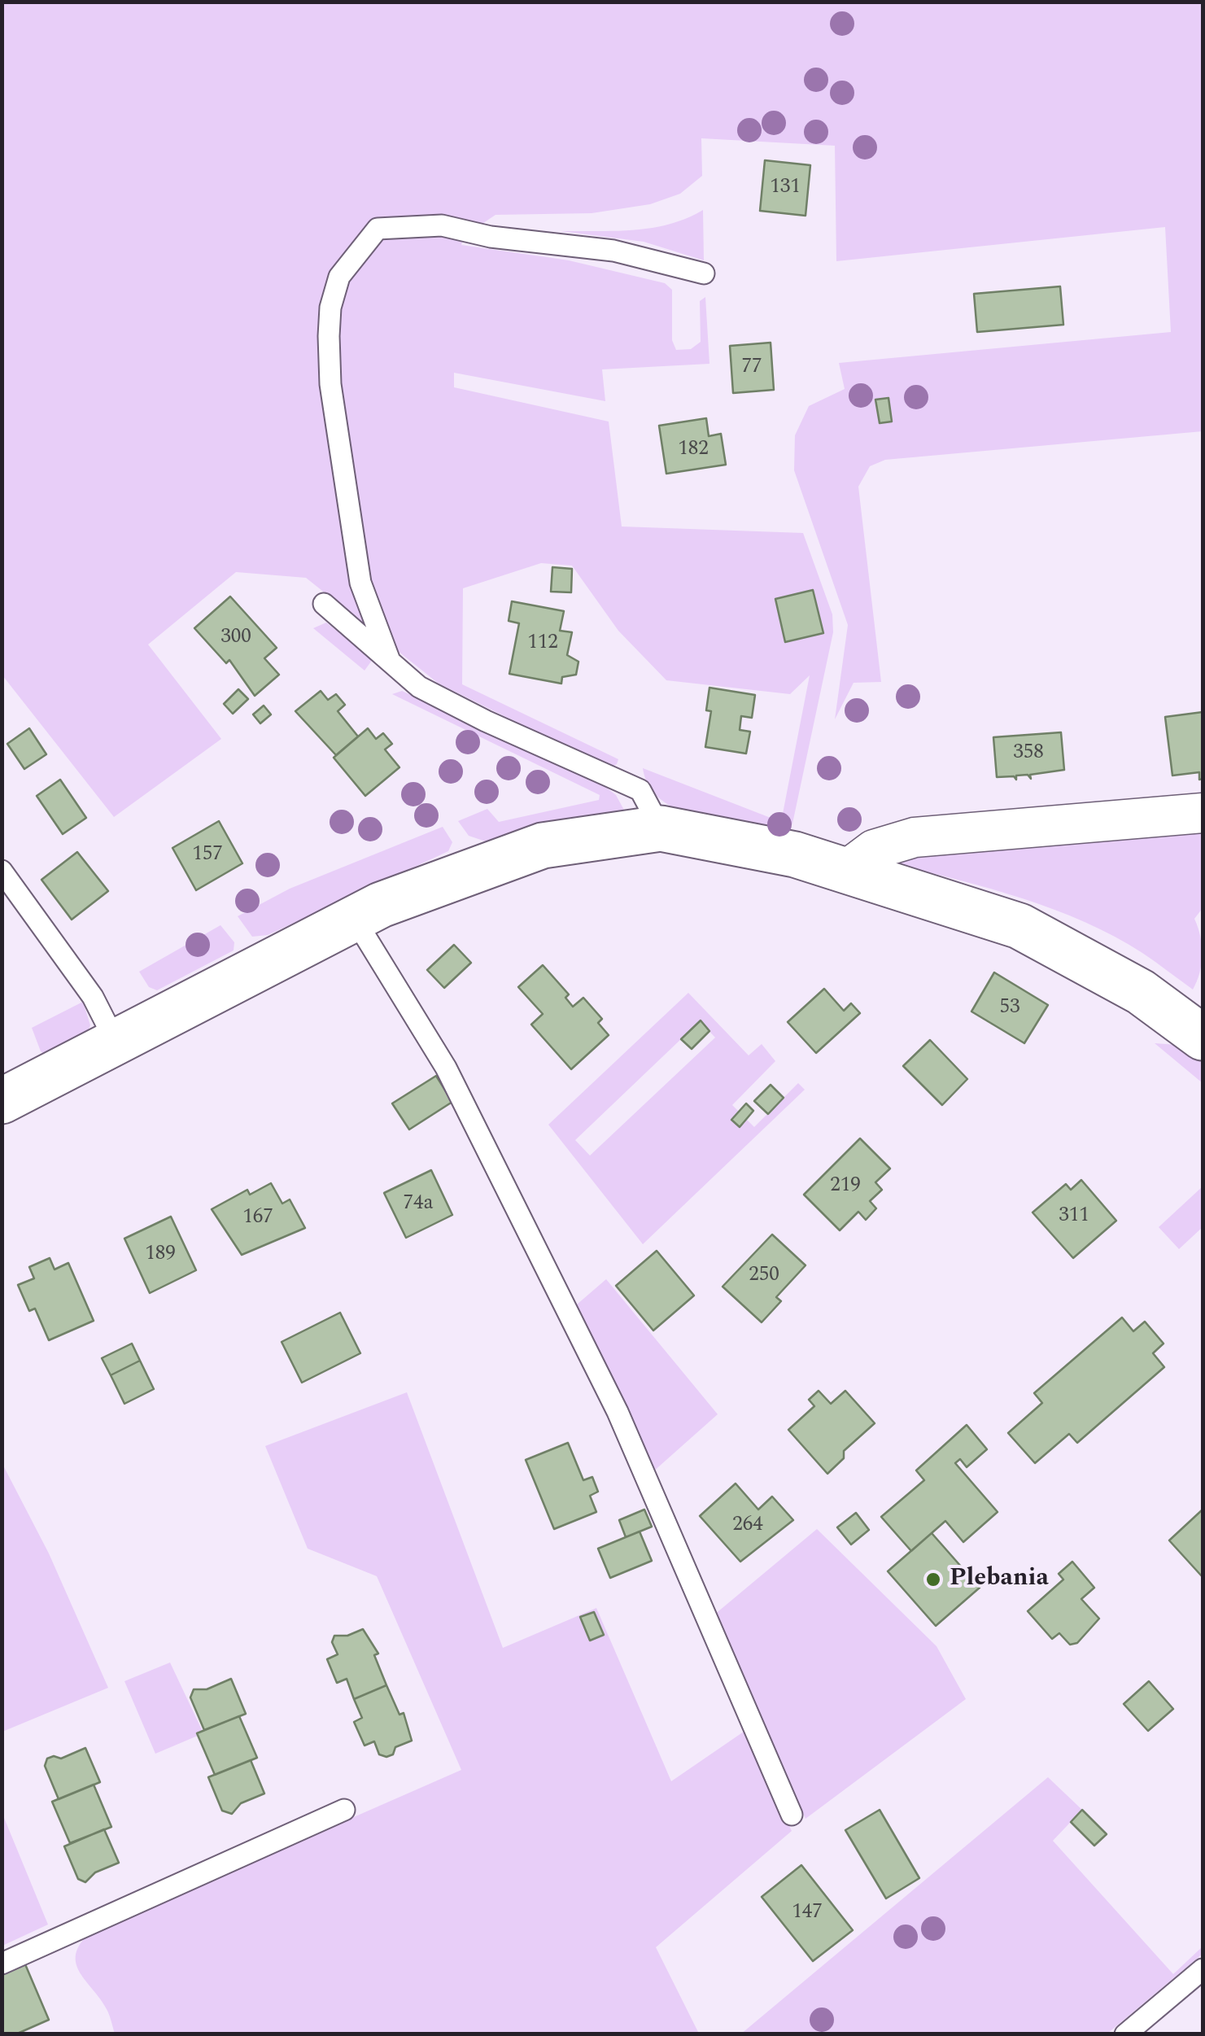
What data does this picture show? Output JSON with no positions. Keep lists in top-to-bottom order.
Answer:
{
  "places": ["Plebania"],
  "house_numbers": [
    "131",
    "77",
    "182",
    "300",
    "112",
    "358",
    "157",
    "53",
    "219",
    "74a",
    "311",
    "167",
    "189",
    "250",
    "264",
    "147"
  ]
}
